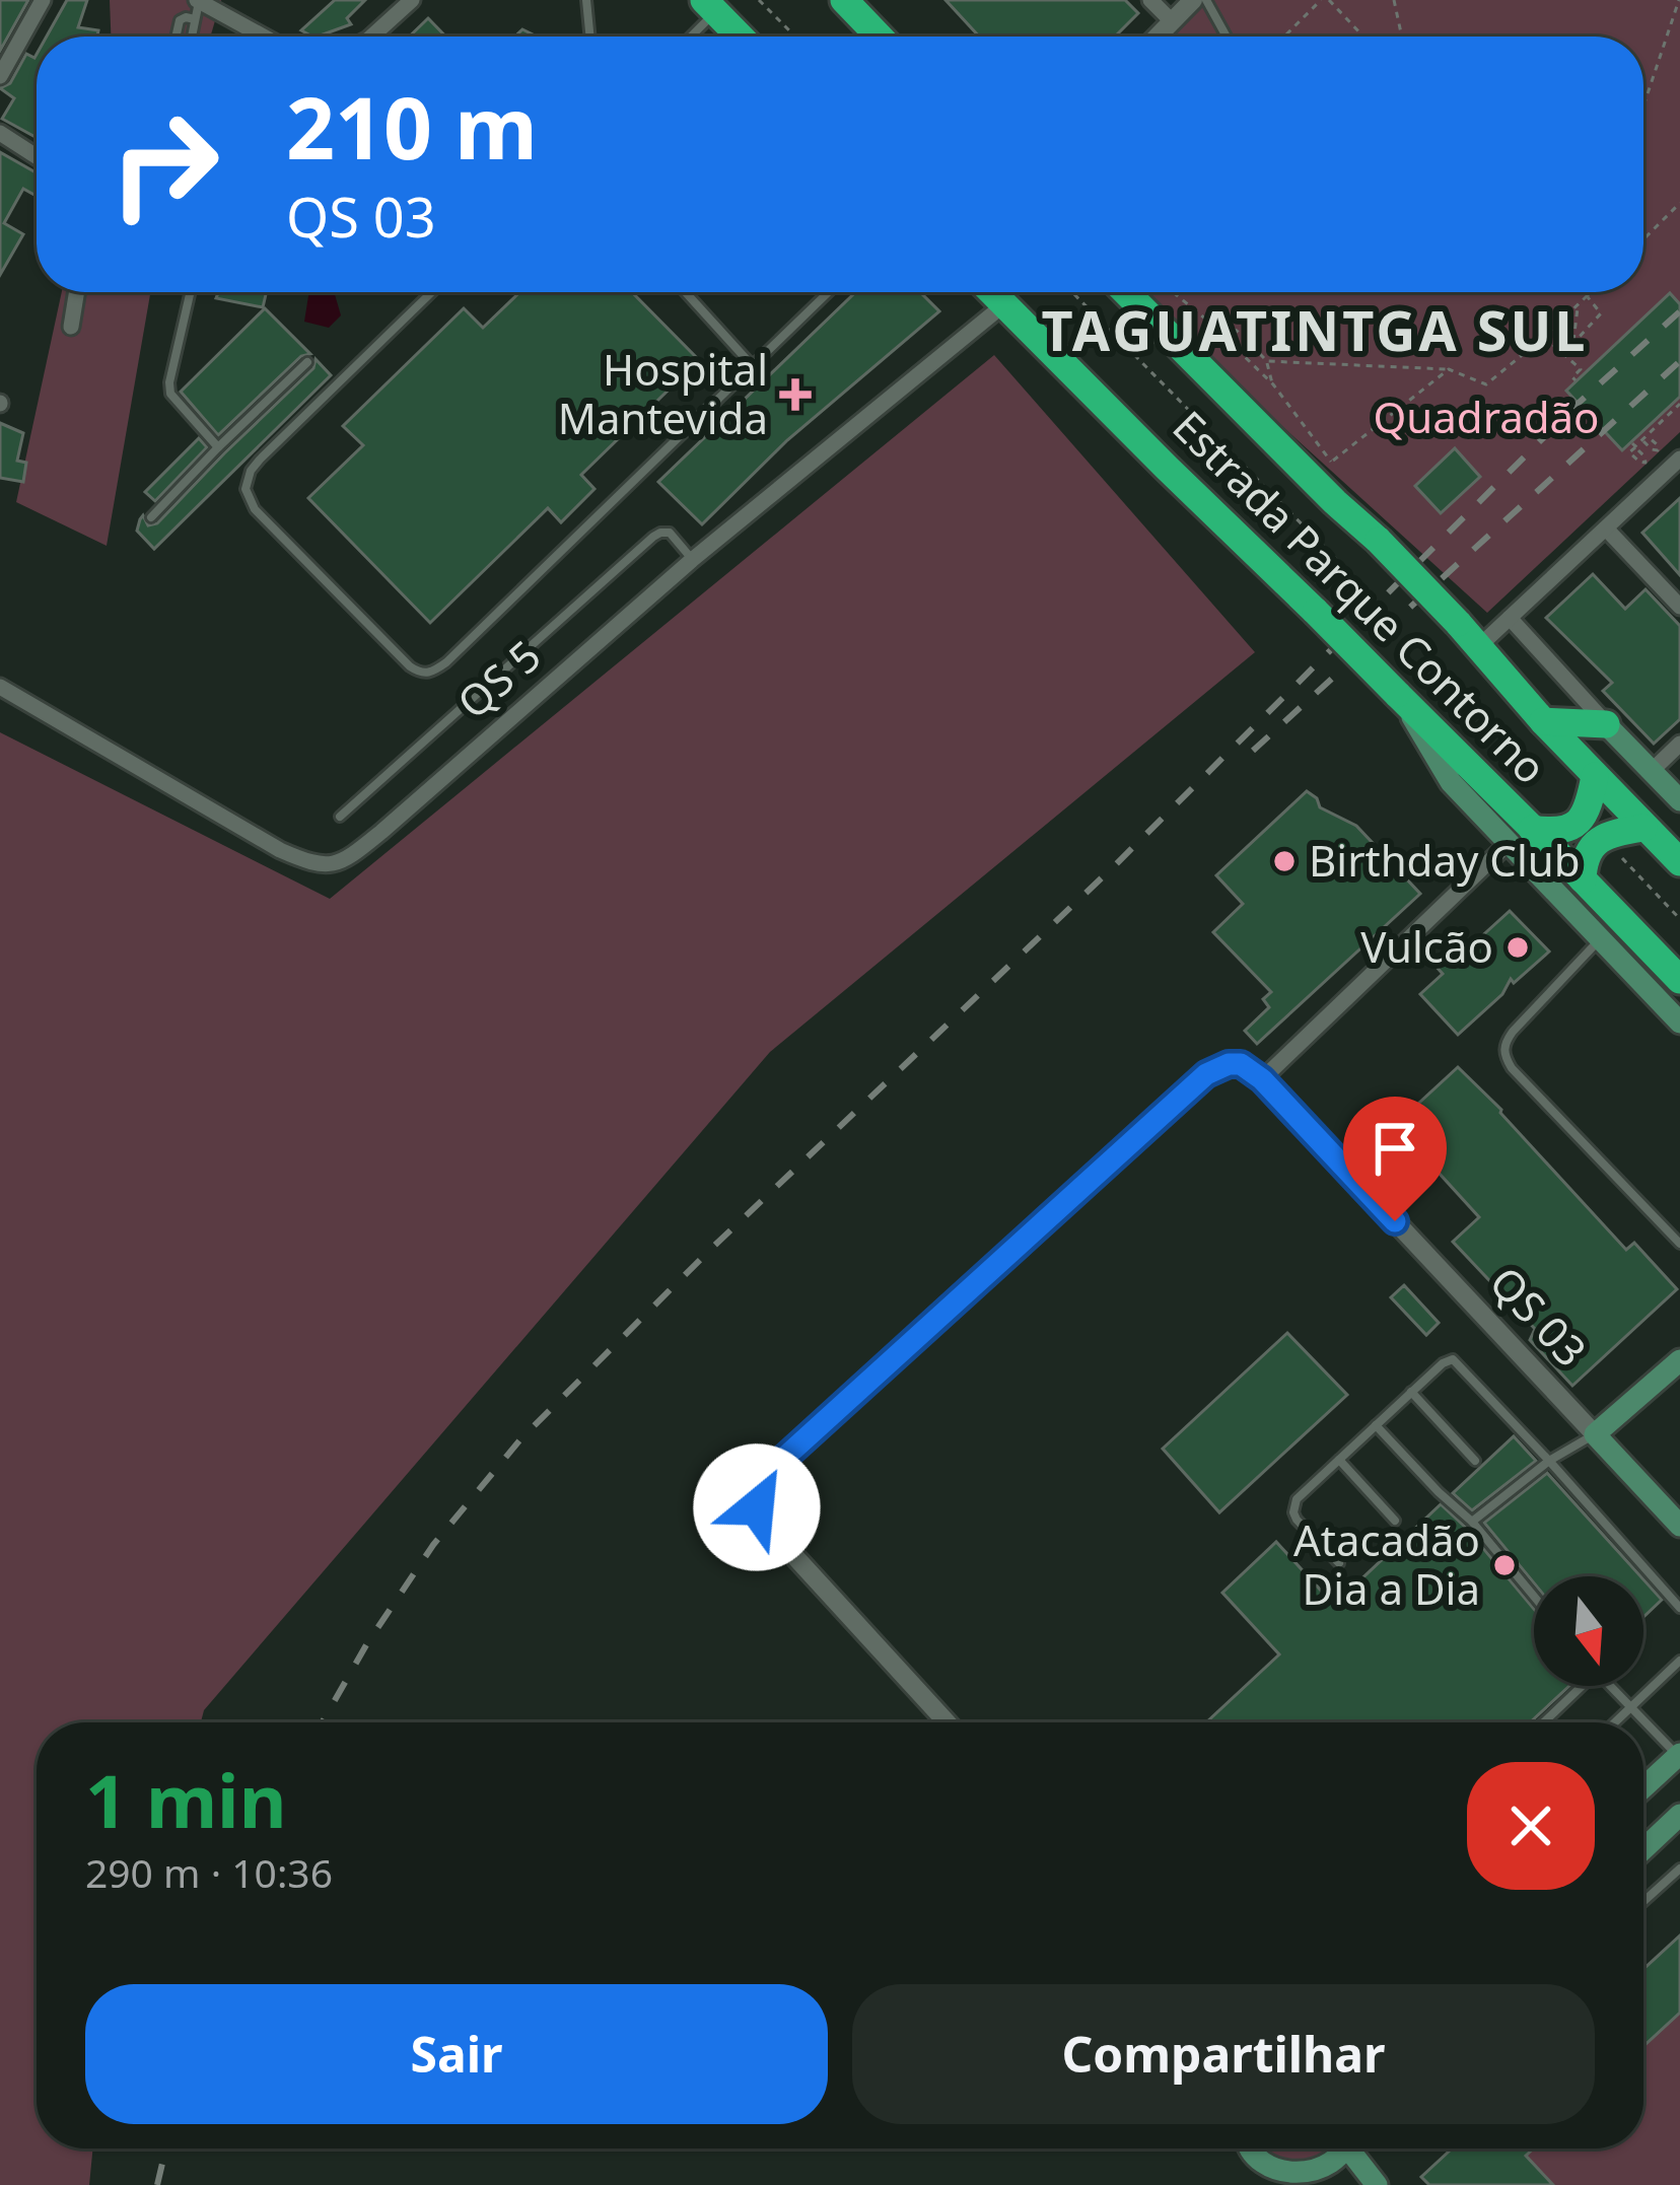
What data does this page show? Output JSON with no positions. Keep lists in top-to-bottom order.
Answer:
{
  "streets": {
    "highway": ["Estrada Parque Contorno"],
    "main road": ["QS 03"],
    "street": ["QS 5"]
  },
  "crossings": [
    ["Estrada Parque Contorno", "QS 5"]
  ],
  "districts": ["TAGUATINTGA SUL"],
  "parks": ["Quadradão"],
  "places": {
    "health": ["Hospital Mantevida"],
    "other": ["Birthday Club", "Vulcão", "Atacadão Dia a Dia"]
  },
  "north": "bottom",
  "page": {
    "turn": ["210 m", "QS 03"],
    "heading": ["1 min", "290 m · 10:36"],
    "buttons": ["Sair", "Compartilhar"]
  }
}
